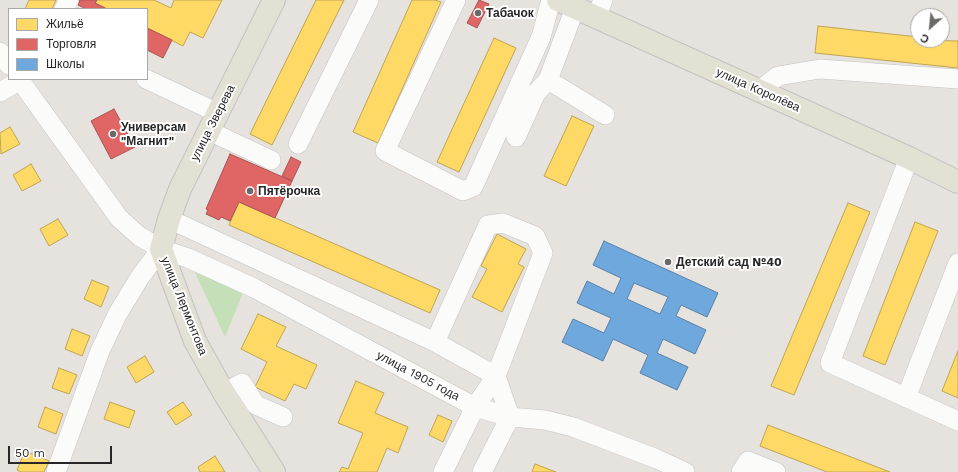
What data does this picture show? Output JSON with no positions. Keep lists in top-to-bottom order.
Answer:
{
  "streets": {
    "main road": ["улица Королёва", "улица Зверева", "улица Лермонтова"],
    "street": ["улица 1905 года"]
  },
  "crossings": [
    ["улица Зверева", "улица Лермонтова"],
    ["улица Зверева", "улица 1905 года"],
    ["улица Лермонтова", "улица 1905 года"]
  ],
  "places": [
    "Табачок",
    "Универсам \"Магнит\"",
    "Пятёрочка",
    "Детский сад №40"
  ],
  "legend": ["Жильё", "Торговля", "Школы"],
  "scale_bar": "50 m",
  "north": "bottom left"
}
